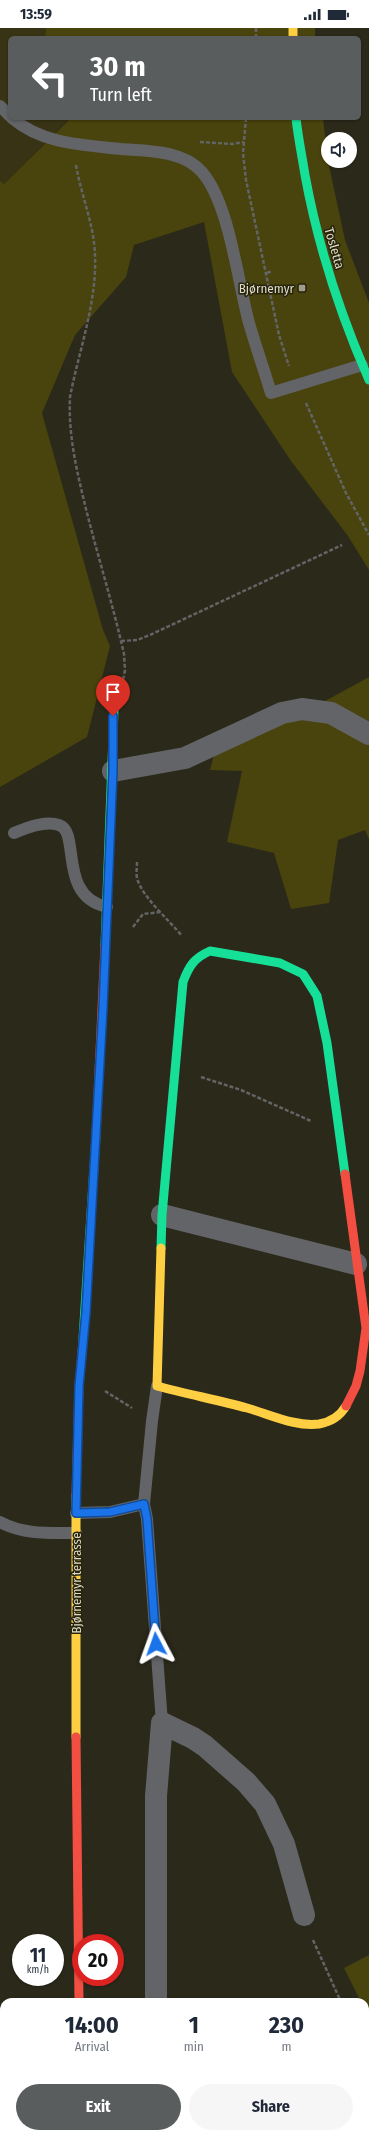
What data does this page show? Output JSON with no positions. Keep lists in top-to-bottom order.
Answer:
{
  "streets": {
    "street": ["Tosletta", "Bjørnemyr terrasse"]
  },
  "places": {
    "transit": ["Bjørnemyr"]
  },
  "page": {
    "status": "13:59",
    "turn": ["30 m", "Turn left"],
    "speed": "11 km/h",
    "limit": "20",
    "eta": [
      "14:00",
      "Arrival",
      "1",
      "min",
      "230",
      "m"
    ],
    "buttons": ["Exit", "Share"]
  }
}
